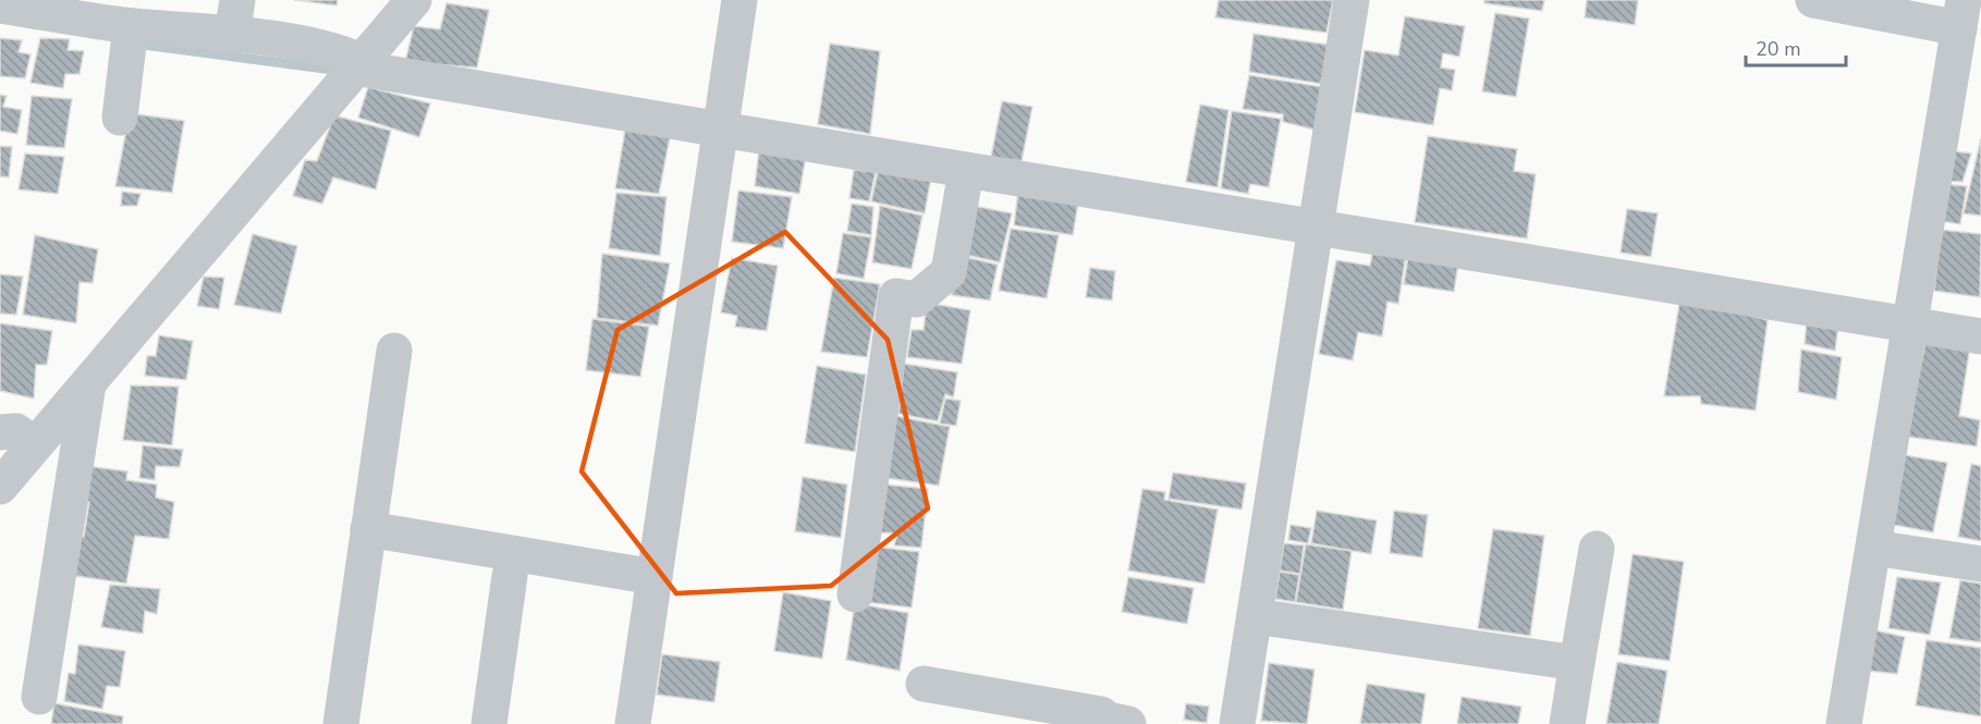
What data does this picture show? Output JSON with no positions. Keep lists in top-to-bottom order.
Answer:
{
  "scale_bar": "20 m"
}
